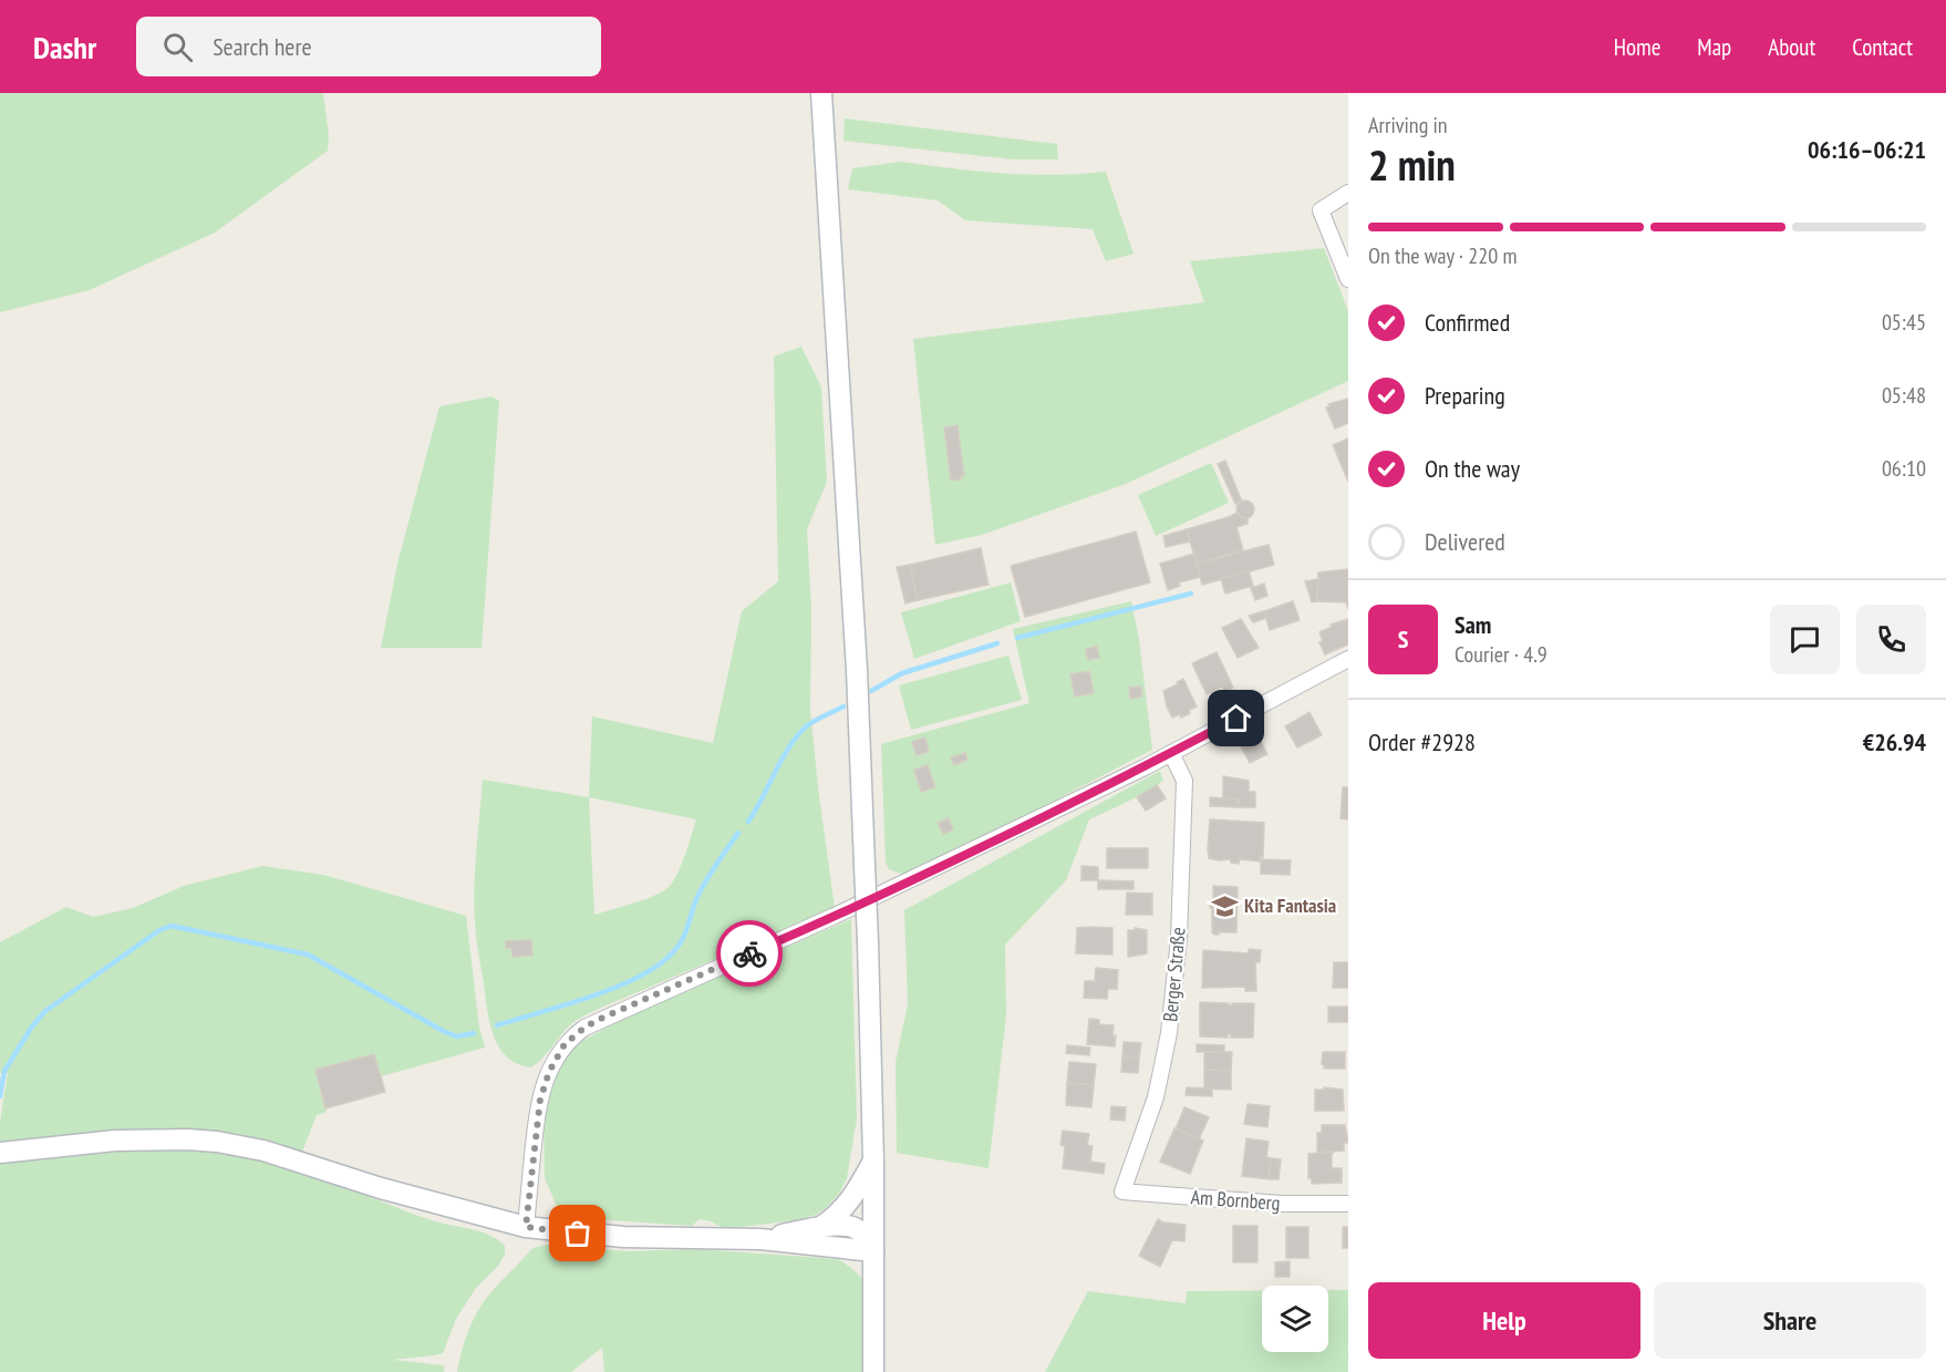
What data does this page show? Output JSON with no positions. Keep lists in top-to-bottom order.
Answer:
{
  "streets": {
    "street": ["Berger Straße", "Am Bornberg"]
  },
  "crossings": [
    ["Berger Straße", "Am Bornberg"]
  ],
  "places": {
    "school or university": ["Kita Fantasia"]
  },
  "page": {
    "header": "Dashr",
    "search": "Search here",
    "nav": [
      "Home",
      "Map",
      "About",
      "Contact"
    ],
    "heading": ["2 min", "Arriving in", "06:16–06:21"],
    "panel": [
      "Sam",
      "Courier · 4.9",
      "Order #2928",
      "€26.94"
    ],
    "bar": "On the way · 220 m",
    "list": [
      ["Confirmed", "05:45"],
      ["Preparing", "05:48"],
      ["On the way", "06:10"],
      "Delivered"
    ],
    "round": "S",
    "buttons": ["Help", "Share"]
  }
}
